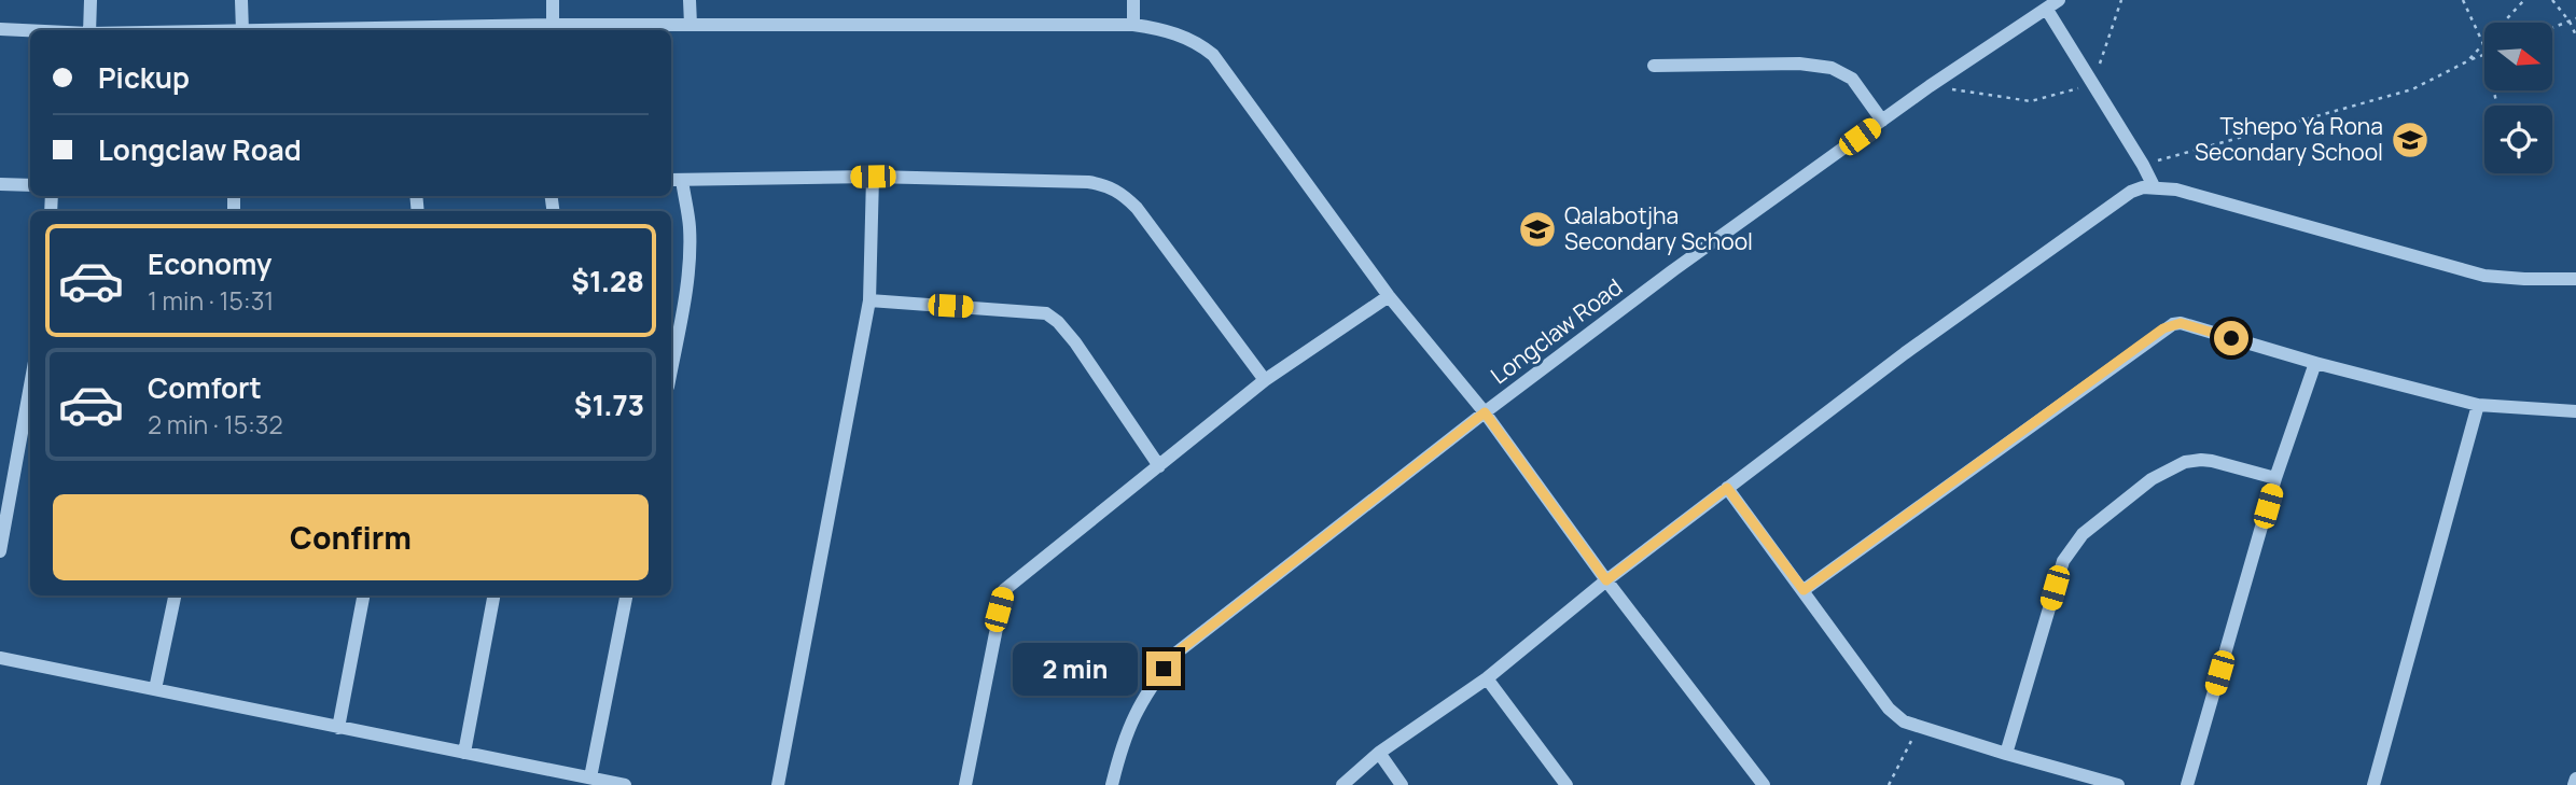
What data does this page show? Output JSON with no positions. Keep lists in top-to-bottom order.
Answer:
{
  "streets": {
    "street": ["Longclaw Road"]
  },
  "places": {
    "school or university": ["Tshepo Ya Rona Secondary School", "Qalabotjha Secondary School"]
  },
  "north": "right",
  "page": {
    "banner": ["Pickup", "Longclaw Road"],
    "list": [
      {
        "name": "Economy",
        "note": "1 min · 15:31",
        "value": "$1.28"
      },
      {
        "name": "Comfort",
        "note": "2 min · 15:32",
        "value": "$1.73"
      }
    ],
    "buttons": "Confirm",
    "bubble": "2 min"
  }
}
